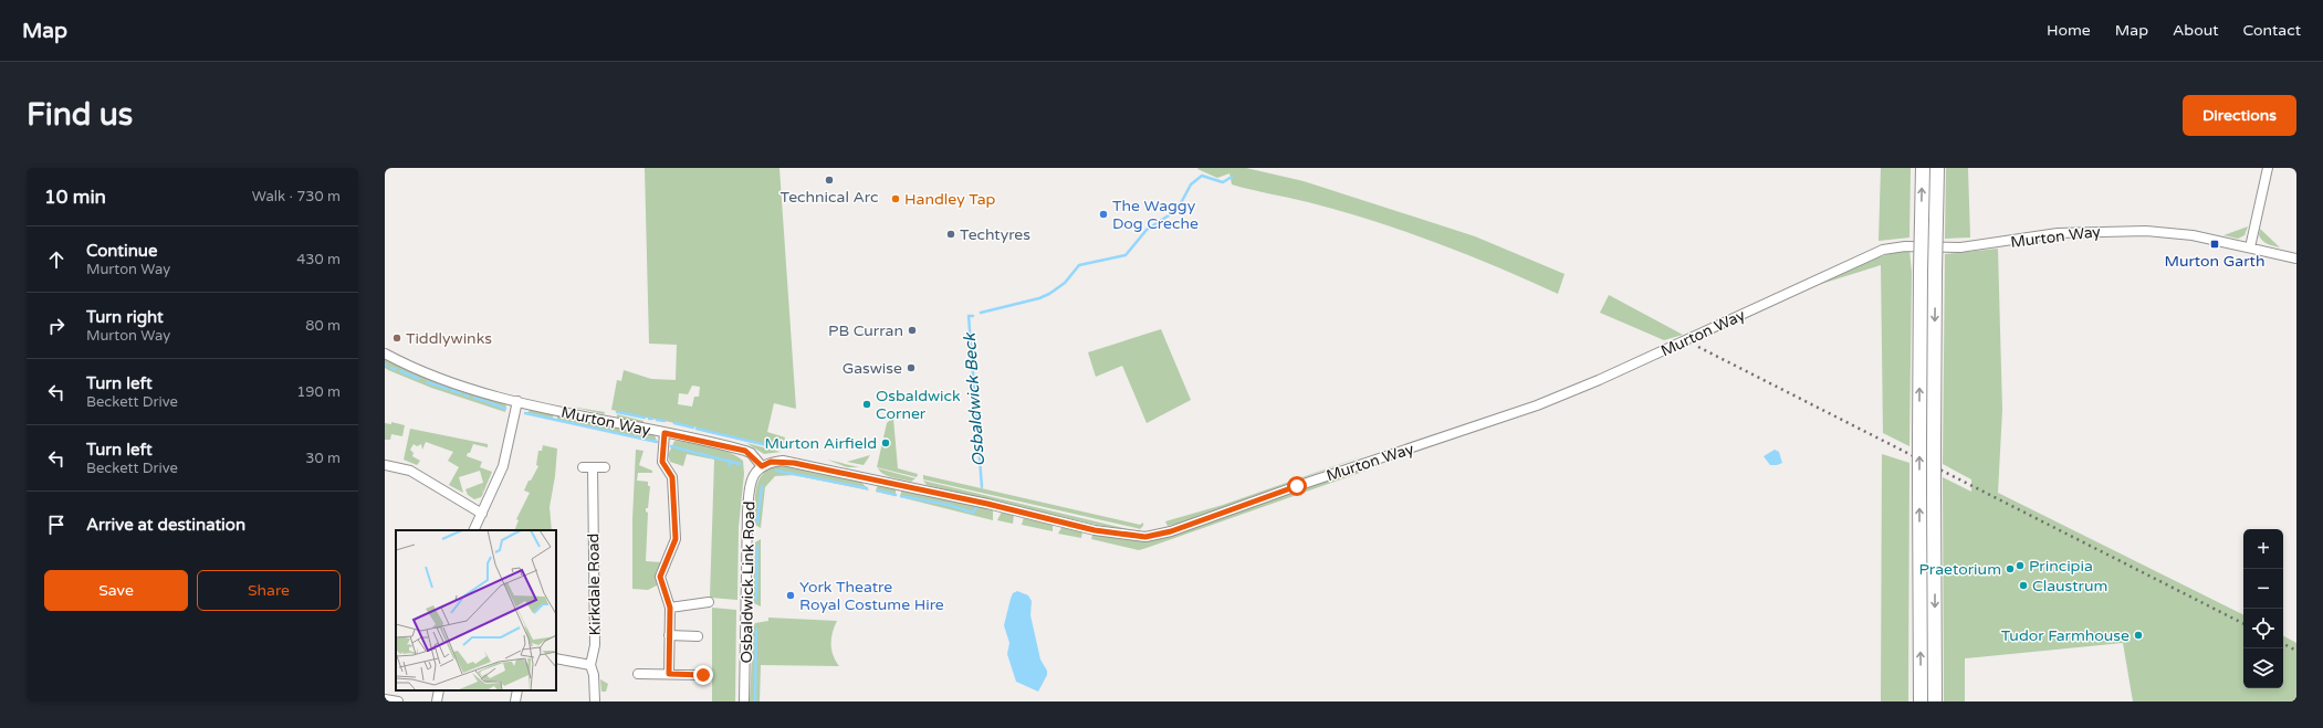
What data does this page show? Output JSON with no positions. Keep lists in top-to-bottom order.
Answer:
{
  "streets": {
    "street": ["Murton Way", "Osbaldwick Link Road", "Kirkdale Road"]
  },
  "crossings": [
    ["Murton Way", "Osbaldwick Link Road"]
  ],
  "water": ["Osbaldwick Beck"],
  "places": {
    "other": [
      "Technical Arc",
      "Handley Tap",
      "The Waggy Dog Creche",
      "Techtyres",
      "PB Curran",
      "Tiddlywinks",
      "Gaswise",
      "Osbaldwick Corner",
      "Murton Airfield",
      "Principia",
      "Praetorium",
      "Claustrum",
      "York Theatre Royal Costume Hire",
      "Tudor Farmhouse"
    ],
    "transit": ["Murton Garth"]
  },
  "page": {
    "header": "Map",
    "nav": [
      "Home",
      "Map",
      "About",
      "Contact"
    ],
    "buttons": [
      "Directions",
      ["Save", "Share"]
    ],
    "title": "Find us",
    "heading": ["10 min", "Walk · 730 m"],
    "list": [
      ["Continue", "Murton Way", "430 m"],
      ["Turn right", "Murton Way", "80 m"],
      ["Turn left", "Beckett Drive", "190 m"],
      ["Turn left", "Beckett Drive", "30 m"],
      "Arrive at destination"
    ],
    "map_buttons": ["+", "−"]
  }
}
